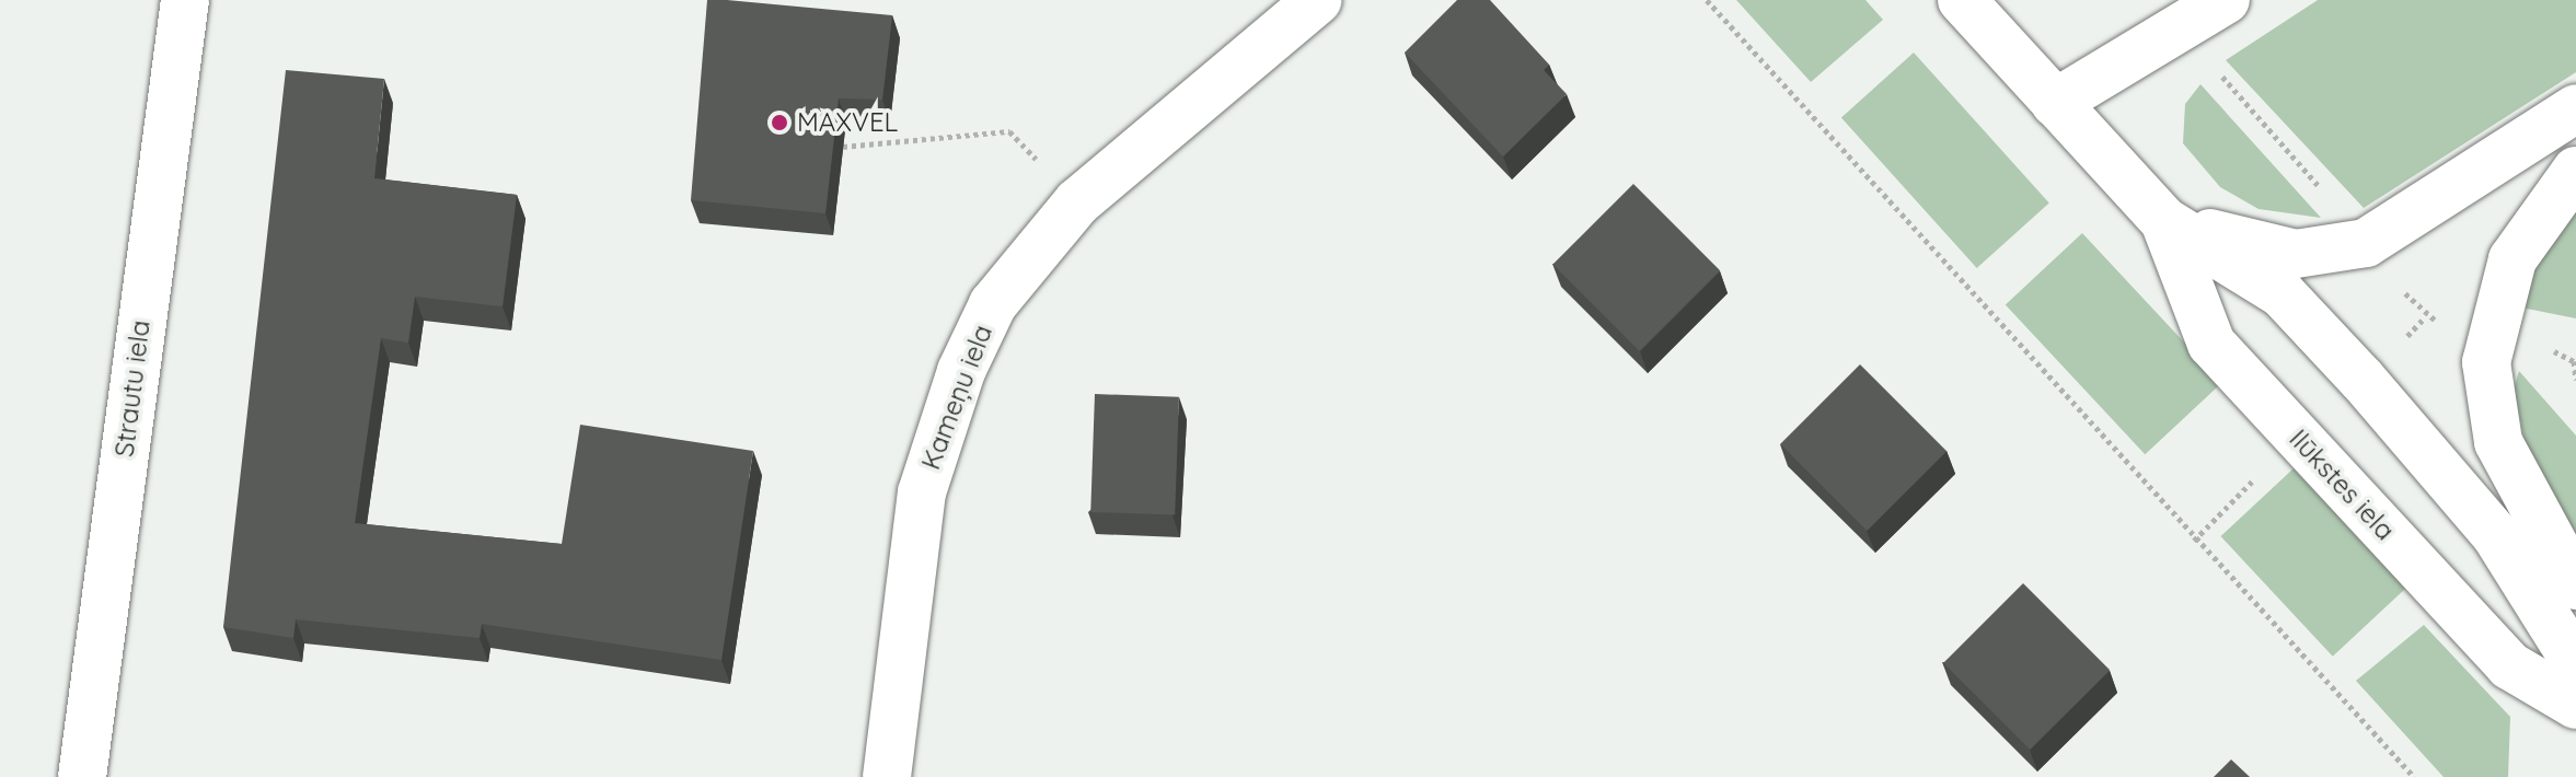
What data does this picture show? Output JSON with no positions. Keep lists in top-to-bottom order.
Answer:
{
  "streets": {
    "street": ["Strautu iela", "Kameņu iela", "Ilūkstes iela"]
  },
  "places": ["MAXVEL"]
}
